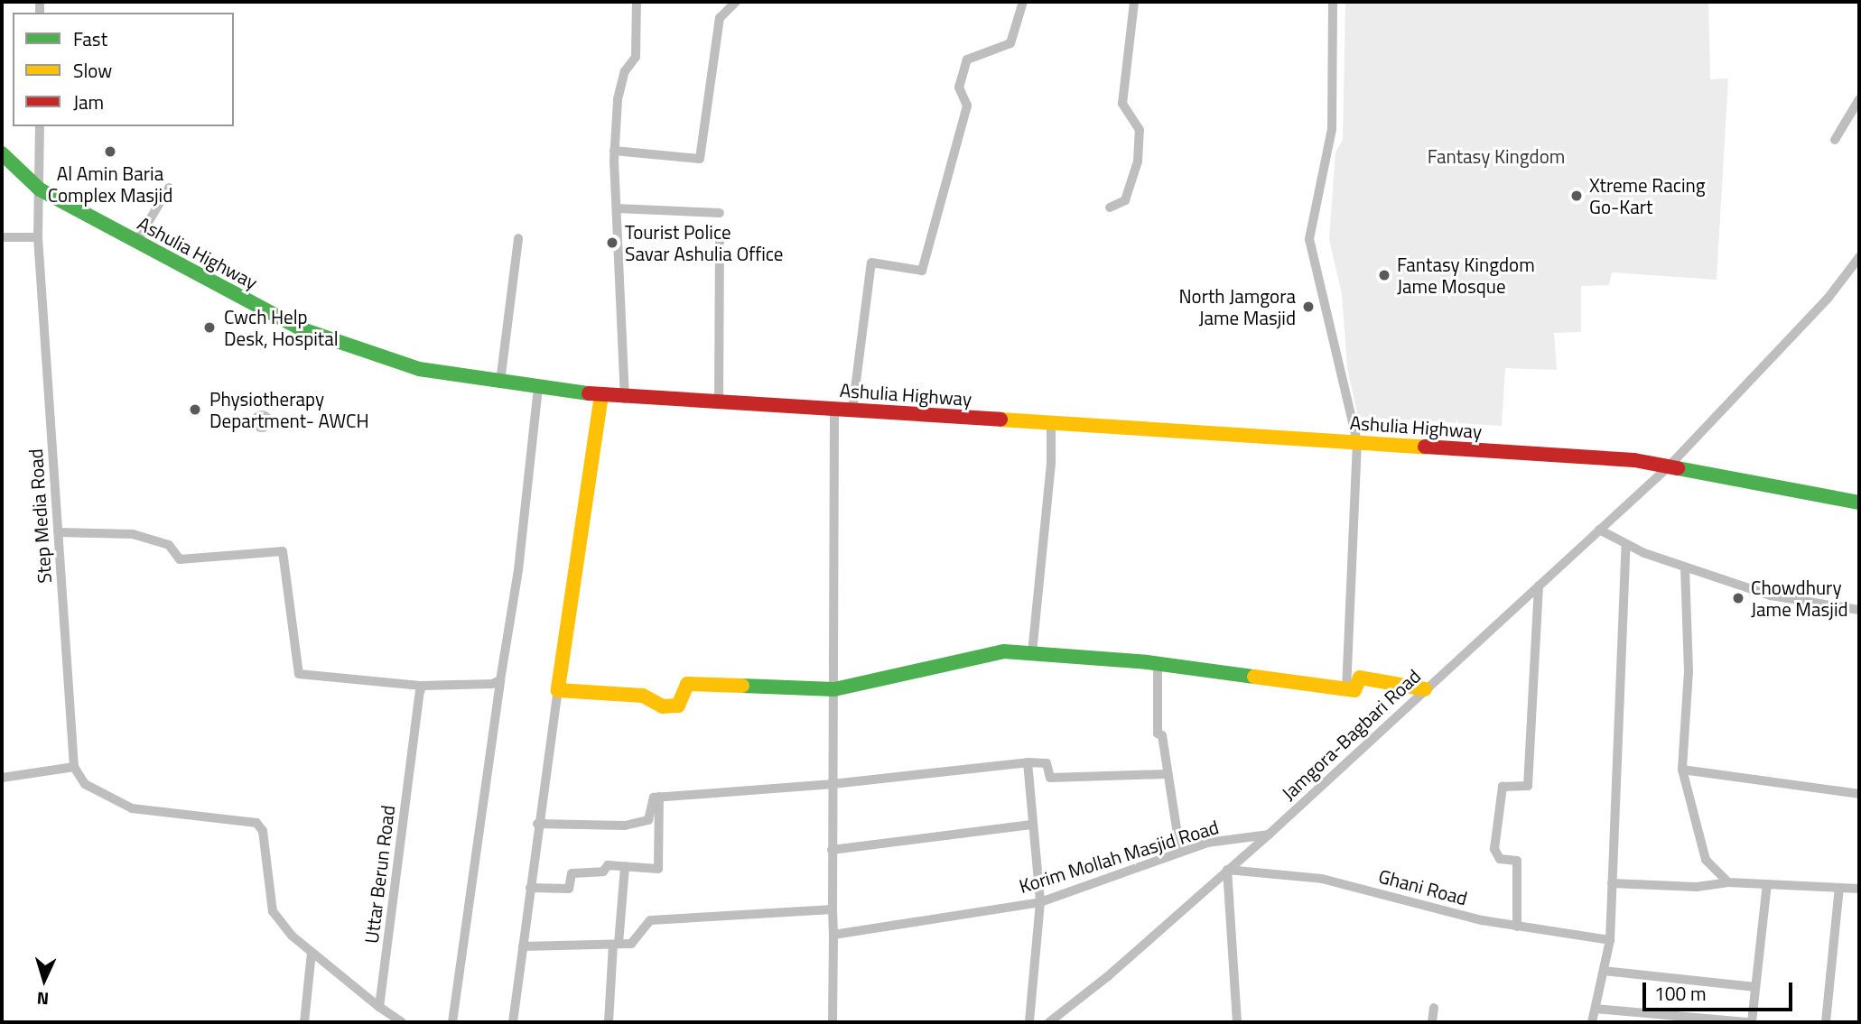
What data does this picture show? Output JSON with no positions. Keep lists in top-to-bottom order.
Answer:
{
  "streets": {
    "main road": ["Ashulia Highway"],
    "street": [
      "Step Media Road",
      "Jamgora-Bagbari Road",
      "Korim Mollah Masjid Road",
      "Uttar Berun Road",
      "Ghani Road"
    ]
  },
  "crossings": [
    ["Ashulia Highway", "Step Media Road"],
    ["Ashulia Highway", "Jamgora-Bagbari Road"],
    ["Jamgora-Bagbari Road", "Korim Mollah Masjid Road"],
    ["Jamgora-Bagbari Road", "Ghani Road"]
  ],
  "parks": ["Fantasy Kingdom"],
  "places": [
    "Al Amin Baria Complex Masjid",
    "Xtreme Racing Go-Kart",
    "Tourist Police Savar Ashulia Office",
    "Fantasy Kingdom Jame Mosque",
    "North Jamgora Jame Masjid",
    "Cwch Help Desk, Hospital",
    "Physiotherapy Department- AWCH",
    "Chowdhury Jame Masjid"
  ],
  "legend": ["Fast", "Slow", "Jam"],
  "scale_bar": "100 m",
  "north": "bottom"
}
